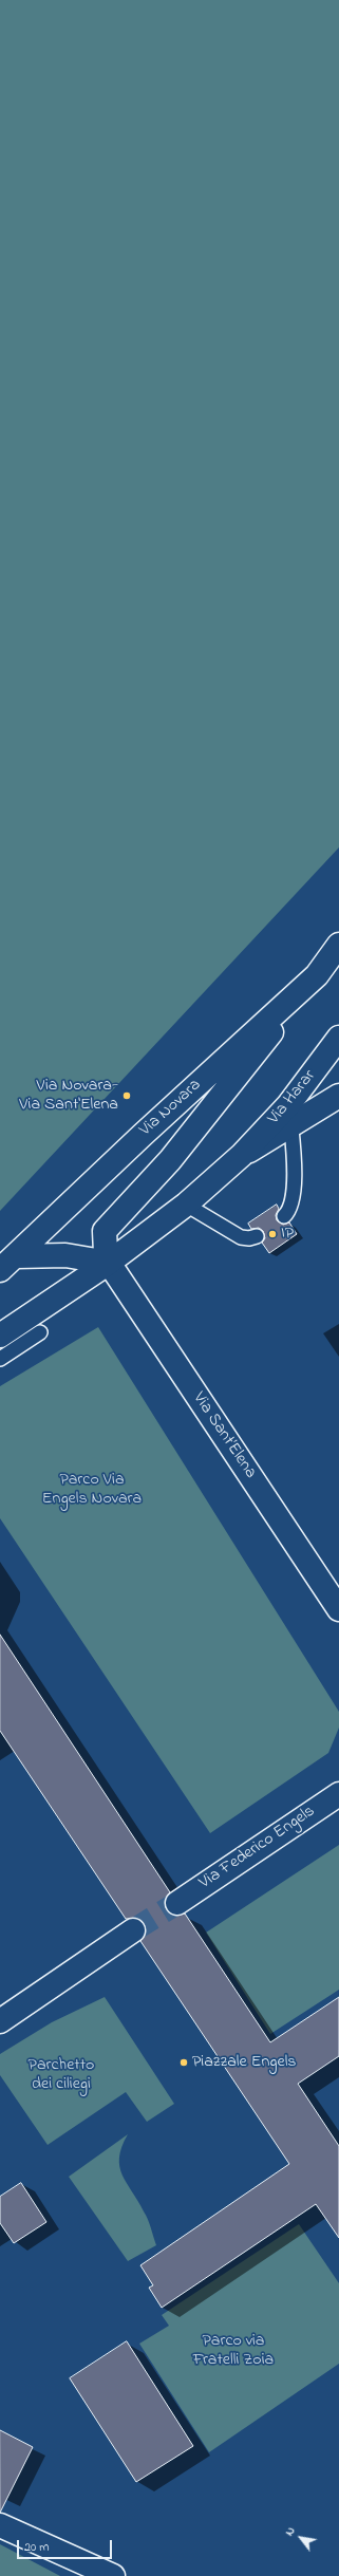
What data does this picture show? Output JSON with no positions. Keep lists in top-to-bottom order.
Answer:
{
  "streets": {
    "main road": [
      "Via Harar",
      "Via Novara",
      "Via Sant’Elena",
      "Via Federico Engels"
    ]
  },
  "parks": ["Parco Via Engels Novara", "Parchetto dei ciliegi", "Parco via Fratelli Zoia"],
  "places": ["Via Novara- Via Sant'Elena", "IP", "Piazzale Engels"],
  "scale_bar": "20 m",
  "north": "top left"
}
